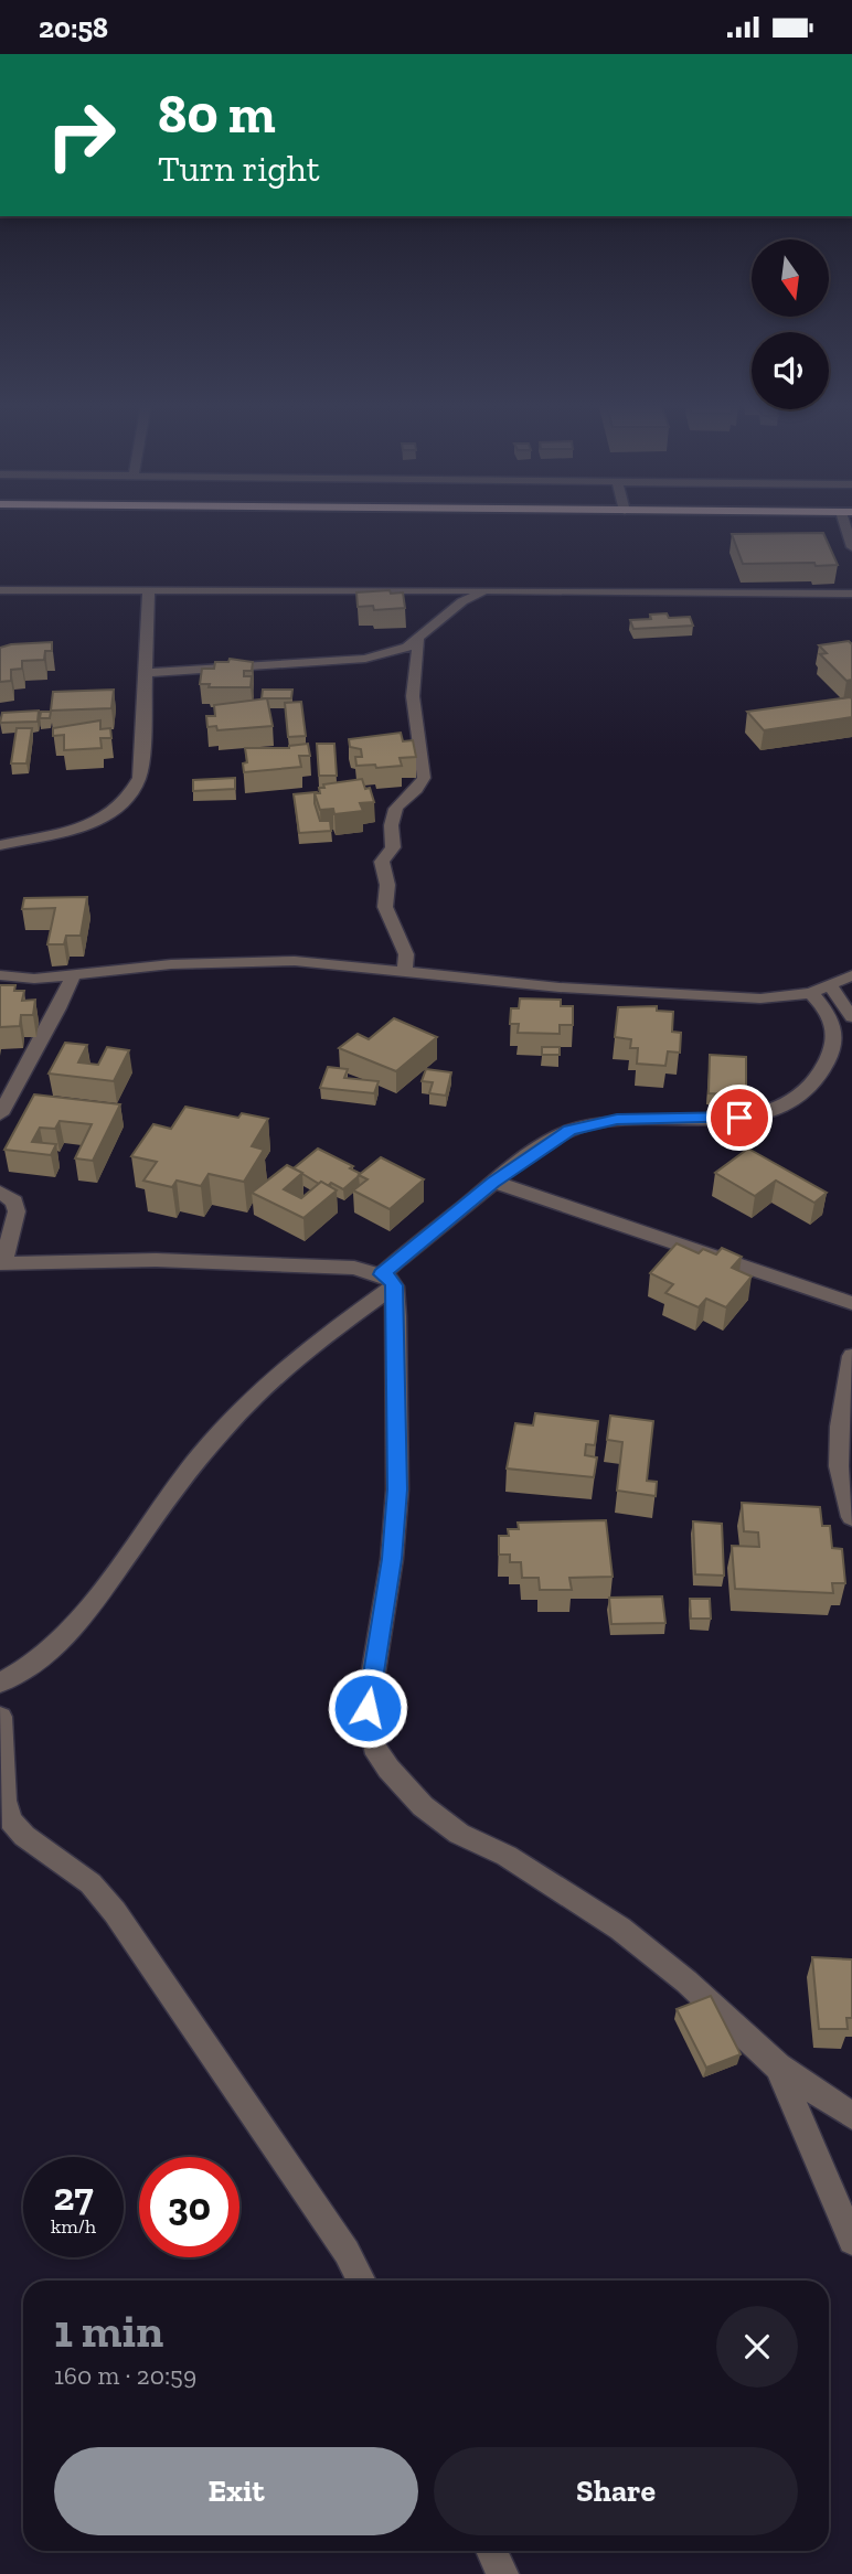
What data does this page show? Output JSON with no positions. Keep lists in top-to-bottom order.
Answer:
{
  "north": "bottom",
  "page": {
    "status": "20:58",
    "turn": ["80 m", "Turn right"],
    "speed": "27 km/h",
    "limit": "30",
    "heading": ["1 min", "160 m · 20:59"],
    "buttons": ["Exit", "Share"]
  }
}
